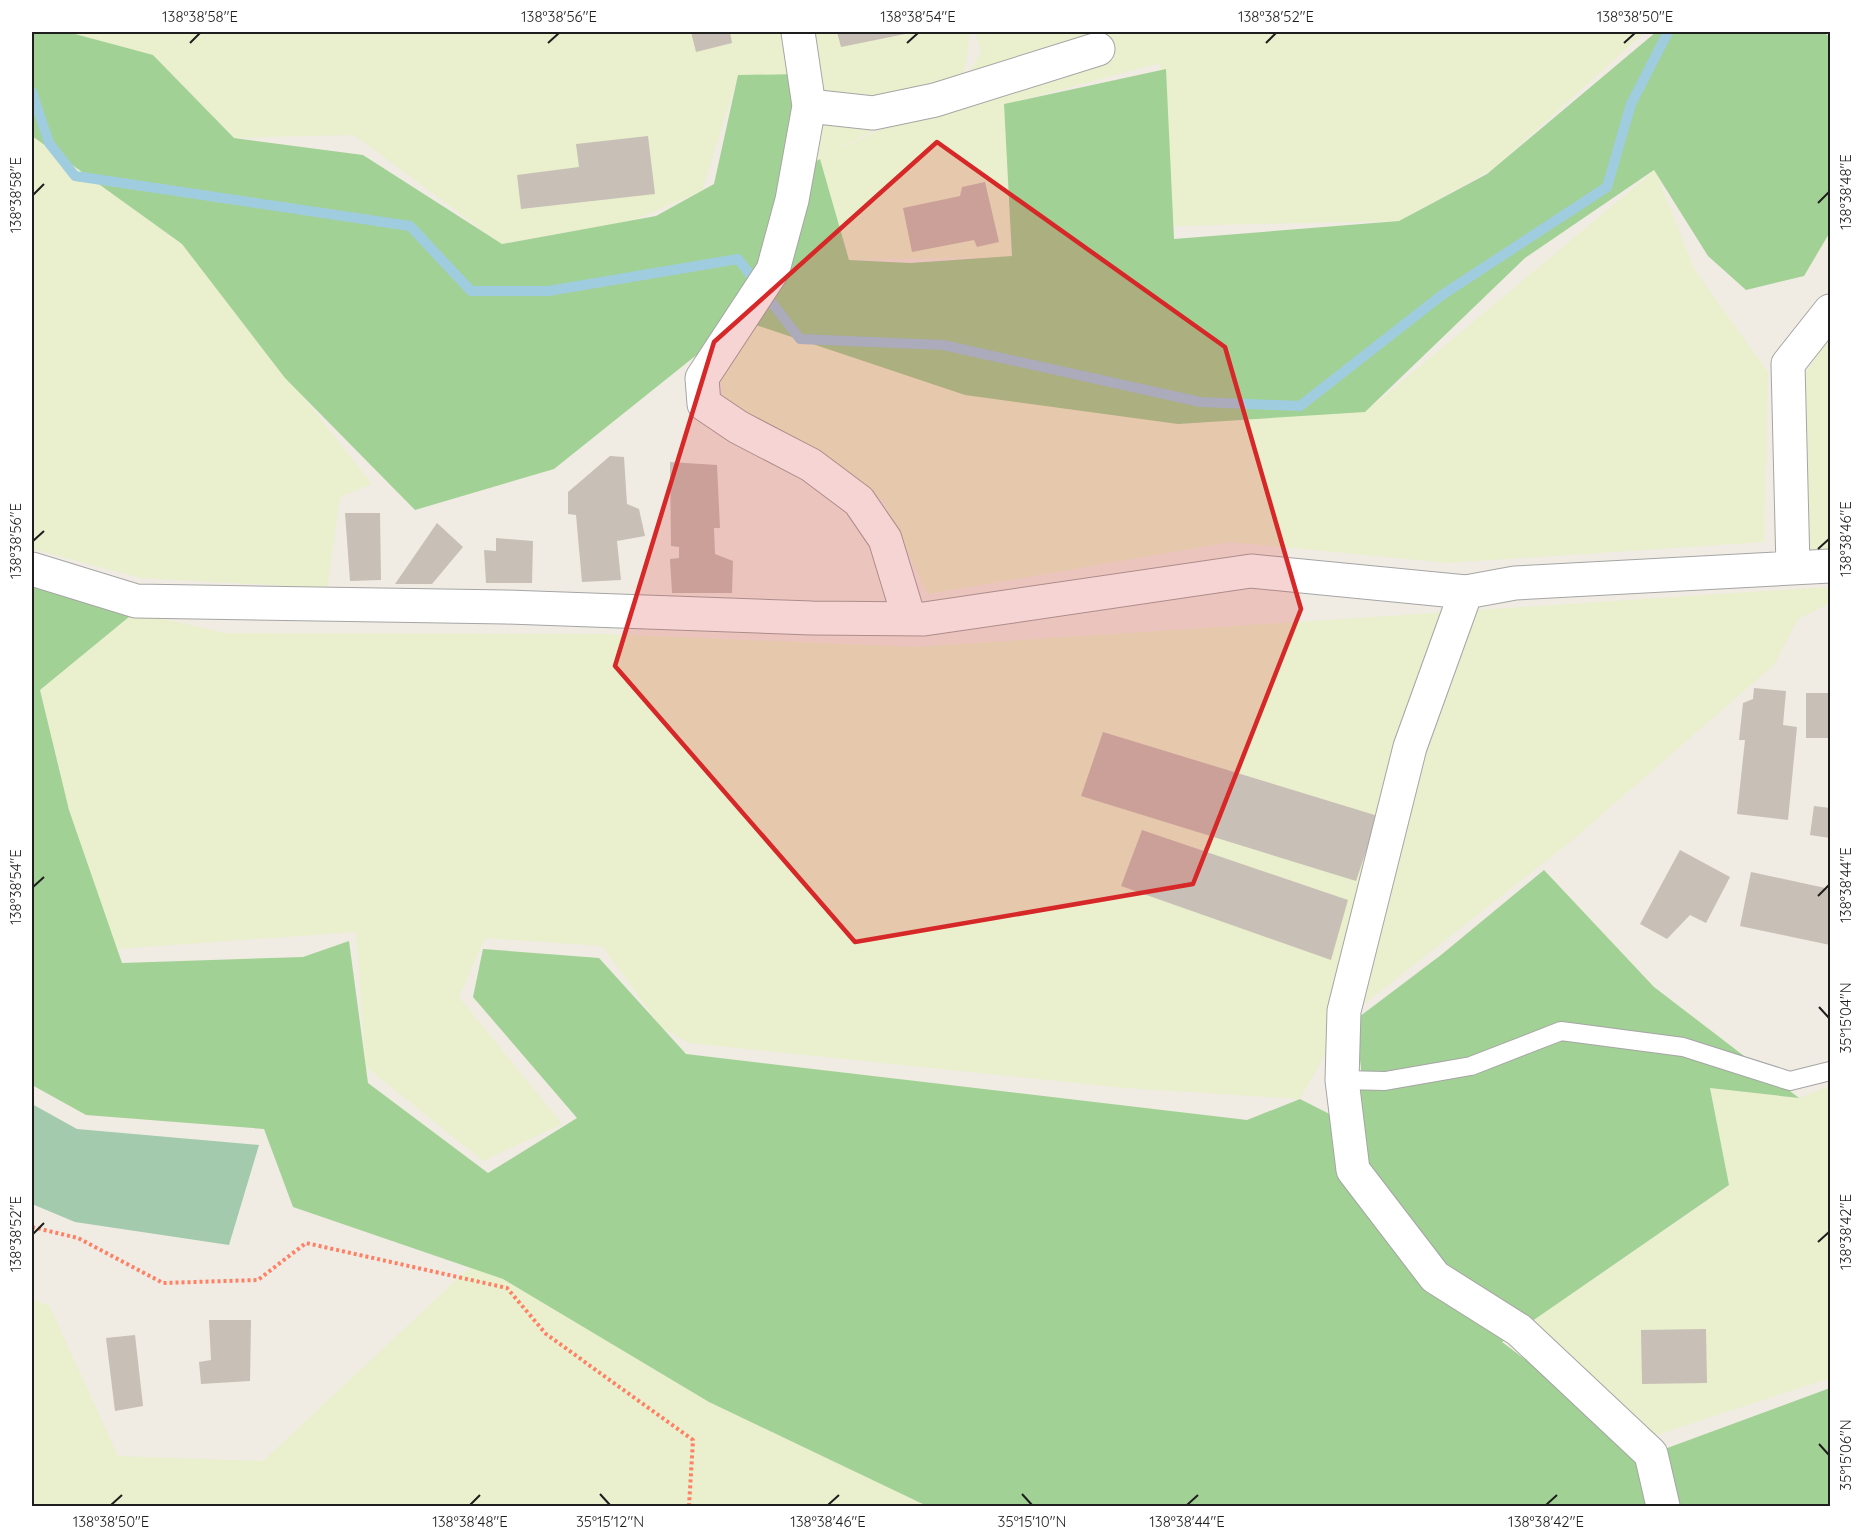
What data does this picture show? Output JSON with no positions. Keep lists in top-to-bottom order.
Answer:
{
  "coordinates": [
    "138°38'58\"E",
    "138°38'56\"E",
    "138°38'54\"E",
    "138°38'52\"E",
    "138°38'50\"E",
    "138°38'48\"E",
    "138°38'46\"E",
    "138°38'44\"E",
    "35°15'04\"N",
    "138°38'42\"E",
    "35°15'06\"N",
    "35°15'12\"N",
    "35°15'10\"N"
  ]
}
